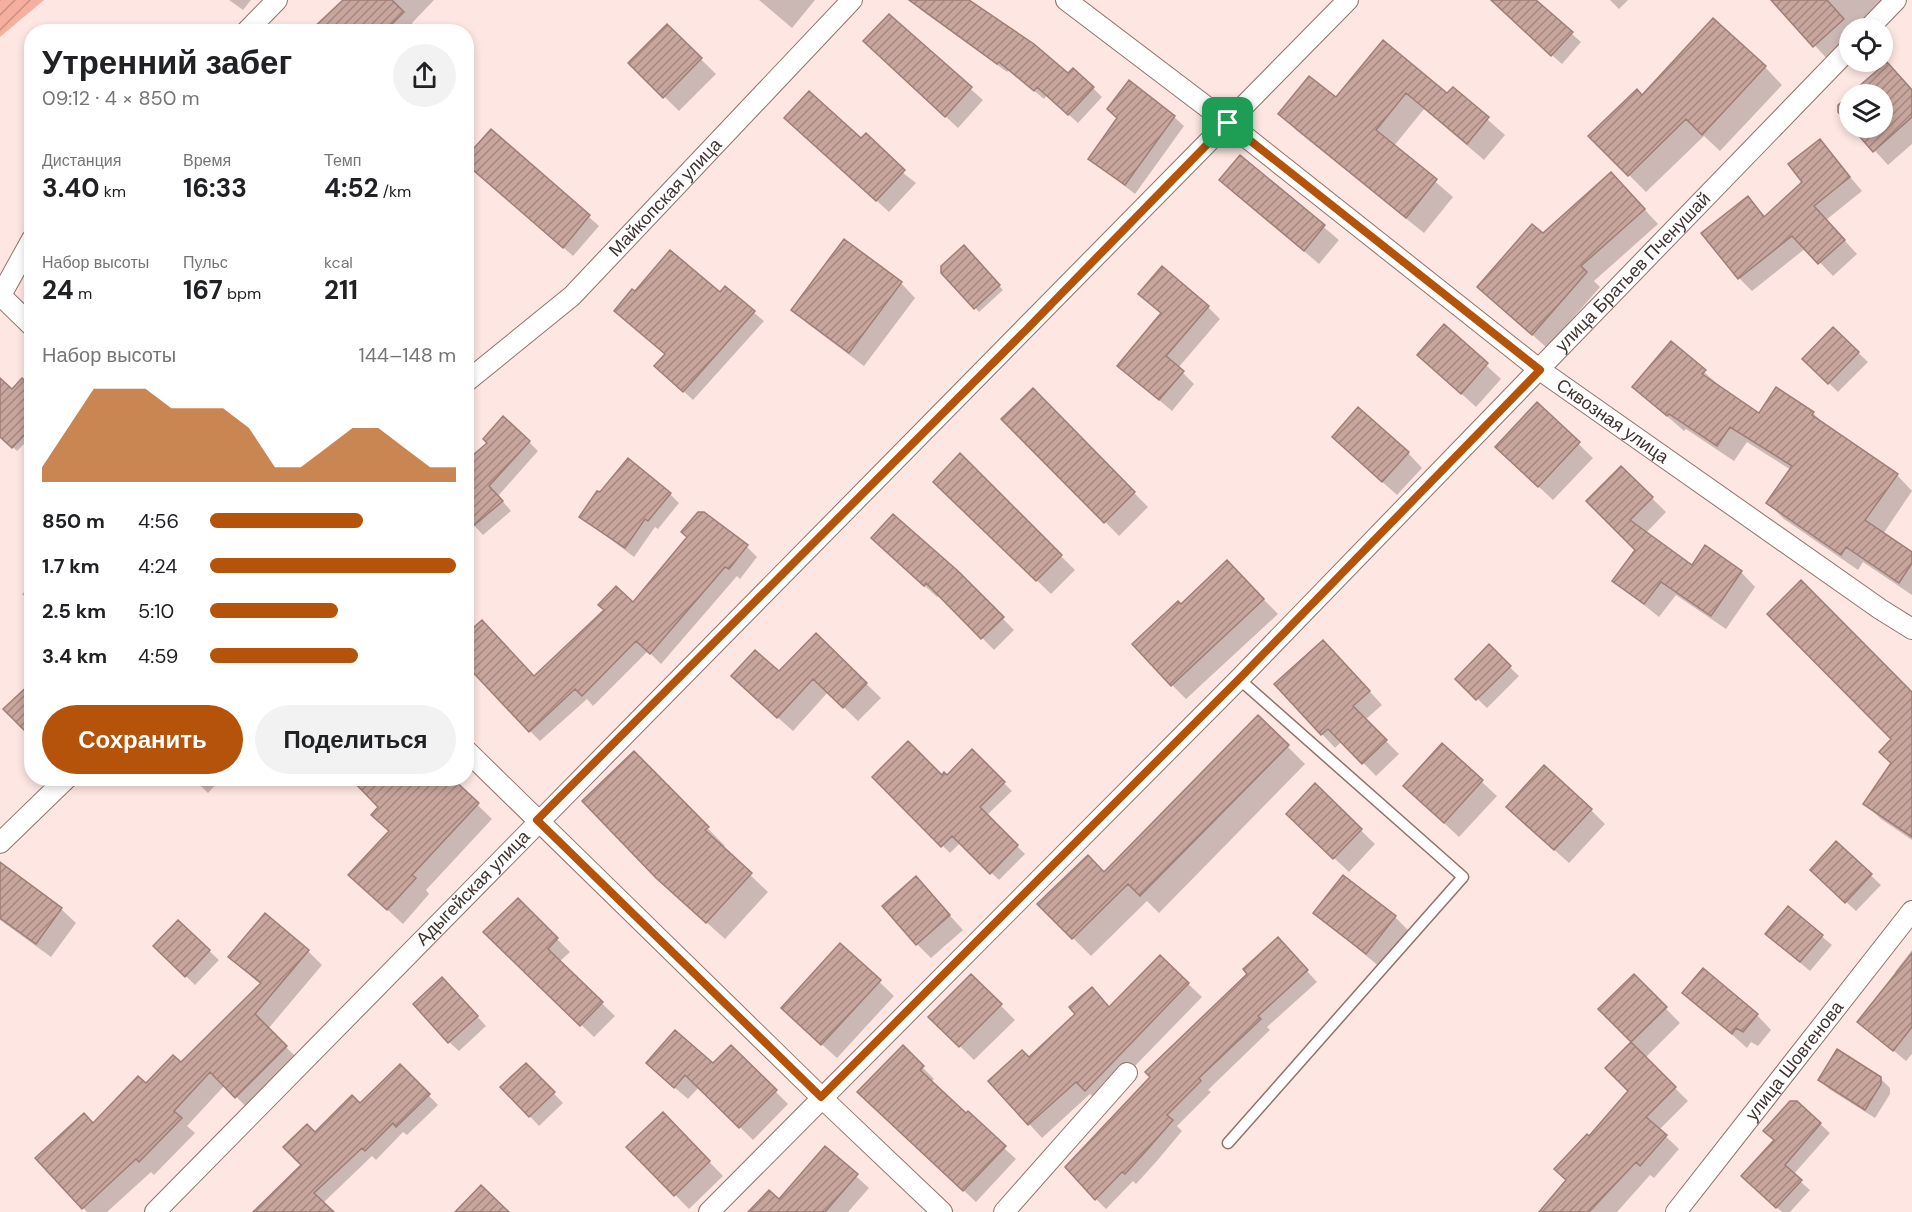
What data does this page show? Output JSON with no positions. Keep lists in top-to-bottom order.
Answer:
{
  "streets": {
    "street": [
      "Майкопская улица",
      "улица Братьев Пченушай",
      "Сквозная улица",
      "Адыгейская улица",
      "улица Шовгенова"
    ]
  },
  "crossings": [
    ["улица Братьев Пченушай", "Сквозная улица"],
    ["Сквозная улица", "Адыгейская улица"]
  ],
  "page": {
    "heading": ["Утренний забег", "09:12 · 4 × 850 m"],
    "stats": [
      ["Дистанция", "3.40 km"],
      ["Время", "16:33"],
      ["Темп", "4:52 /km"],
      ["Набор высоты", "24 m"],
      ["Пульс", "167 bpm"],
      ["kcal", "211"]
    ],
    "chart": ["Набор высоты", "144–148 m"],
    "list": [
      {
        "name": "850 m",
        "note": "4:56"
      },
      {
        "name": "1.7 km",
        "note": "4:24"
      },
      {
        "name": "2.5 km",
        "note": "5:10"
      },
      {
        "name": "3.4 km",
        "note": "4:59"
      }
    ],
    "buttons": ["Сохранить", "Поделиться"]
  }
}
